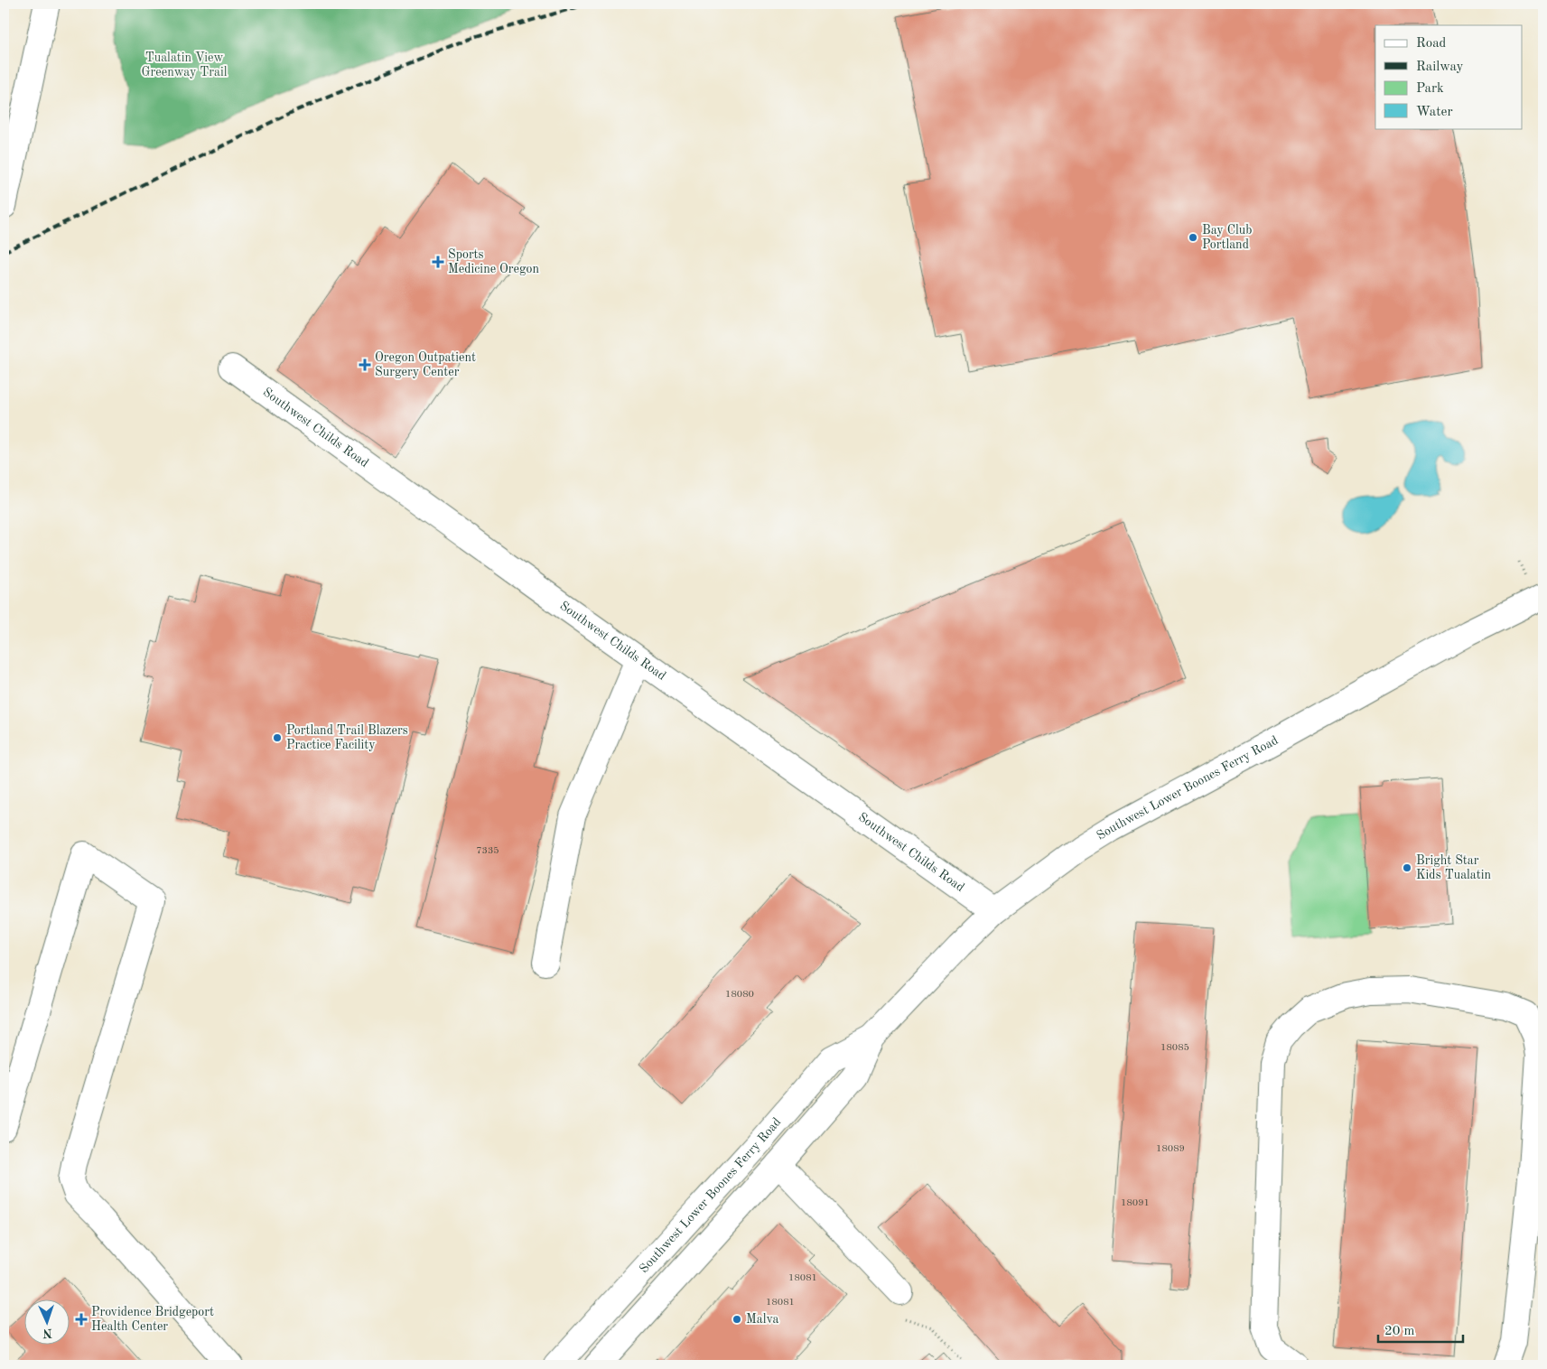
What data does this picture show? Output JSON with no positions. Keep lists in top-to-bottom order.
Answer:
{
  "streets": {
    "main road": ["Southwest Childs Road", "Southwest Lower Boones Ferry Road"]
  },
  "crossings": [
    ["Southwest Childs Road", "Southwest Lower Boones Ferry Road"]
  ],
  "parks": ["Tualatin View Greenway Trail"],
  "places": {
    "other": [
      "Bay Club Portland",
      "Portland Trail Blazers Practice Facility",
      "Bright Star Kids Tualatin",
      "Malva"
    ],
    "health": ["Sports Medicine Oregon", "Oregon Outpatient Surgery Center", "Providence Bridgeport Health Center"]
  },
  "house_numbers": [
    "7335",
    "18080",
    "18085",
    "18089",
    "18091",
    "18081",
    "18081"
  ],
  "legend": [
    "Road",
    "Railway",
    "Park",
    "Water"
  ],
  "scale_bar": "20 m",
  "north": "bottom"
}
